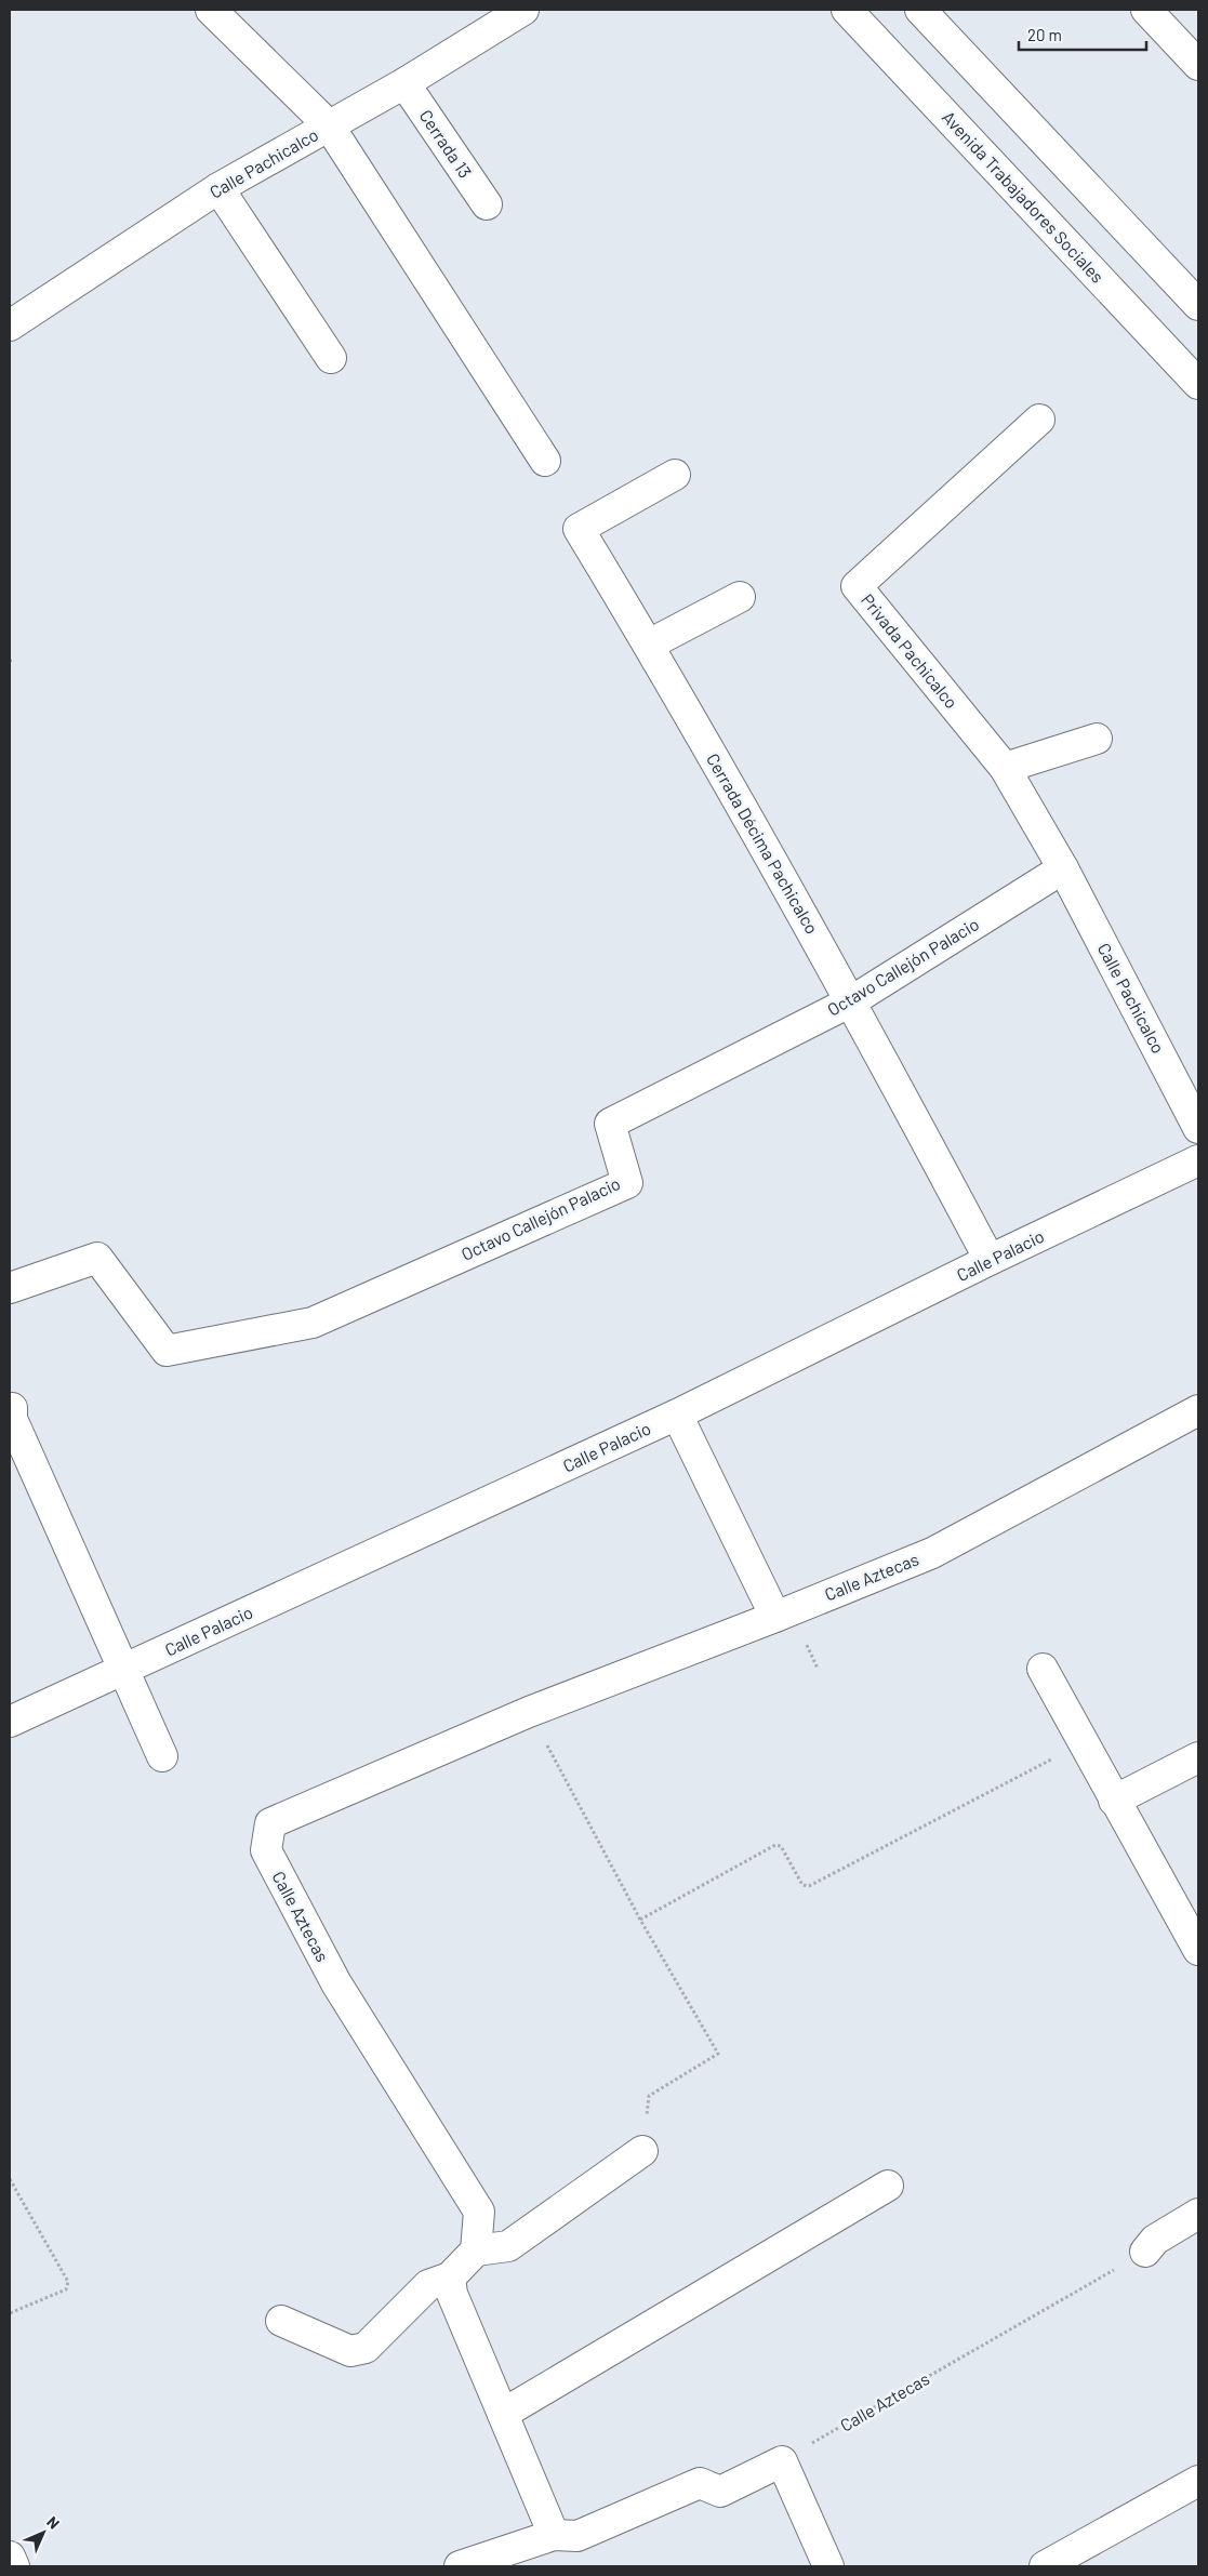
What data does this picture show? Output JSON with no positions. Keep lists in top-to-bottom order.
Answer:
{
  "streets": {
    "street": [
      "Cerrada 13",
      "Calle Pachicalco",
      "Avenida Trabajadores Sociales",
      "Privada Pachicalco",
      "Cerrada Décima Pachicalco",
      "Octavo Callejón Palacio",
      "Calle Palacio",
      "Calle Aztecas"
    ]
  },
  "crossings": [
    ["Cerrada 13", "Calle Pachicalco"],
    ["Calle Pachicalco", "Privada Pachicalco"],
    ["Calle Pachicalco", "Octavo Callejón Palacio"],
    ["Privada Pachicalco", "Octavo Callejón Palacio"],
    ["Cerrada Décima Pachicalco", "Octavo Callejón Palacio"],
    ["Cerrada Décima Pachicalco", "Calle Palacio"]
  ],
  "scale_bar": "20 m",
  "north": "top right"
}
